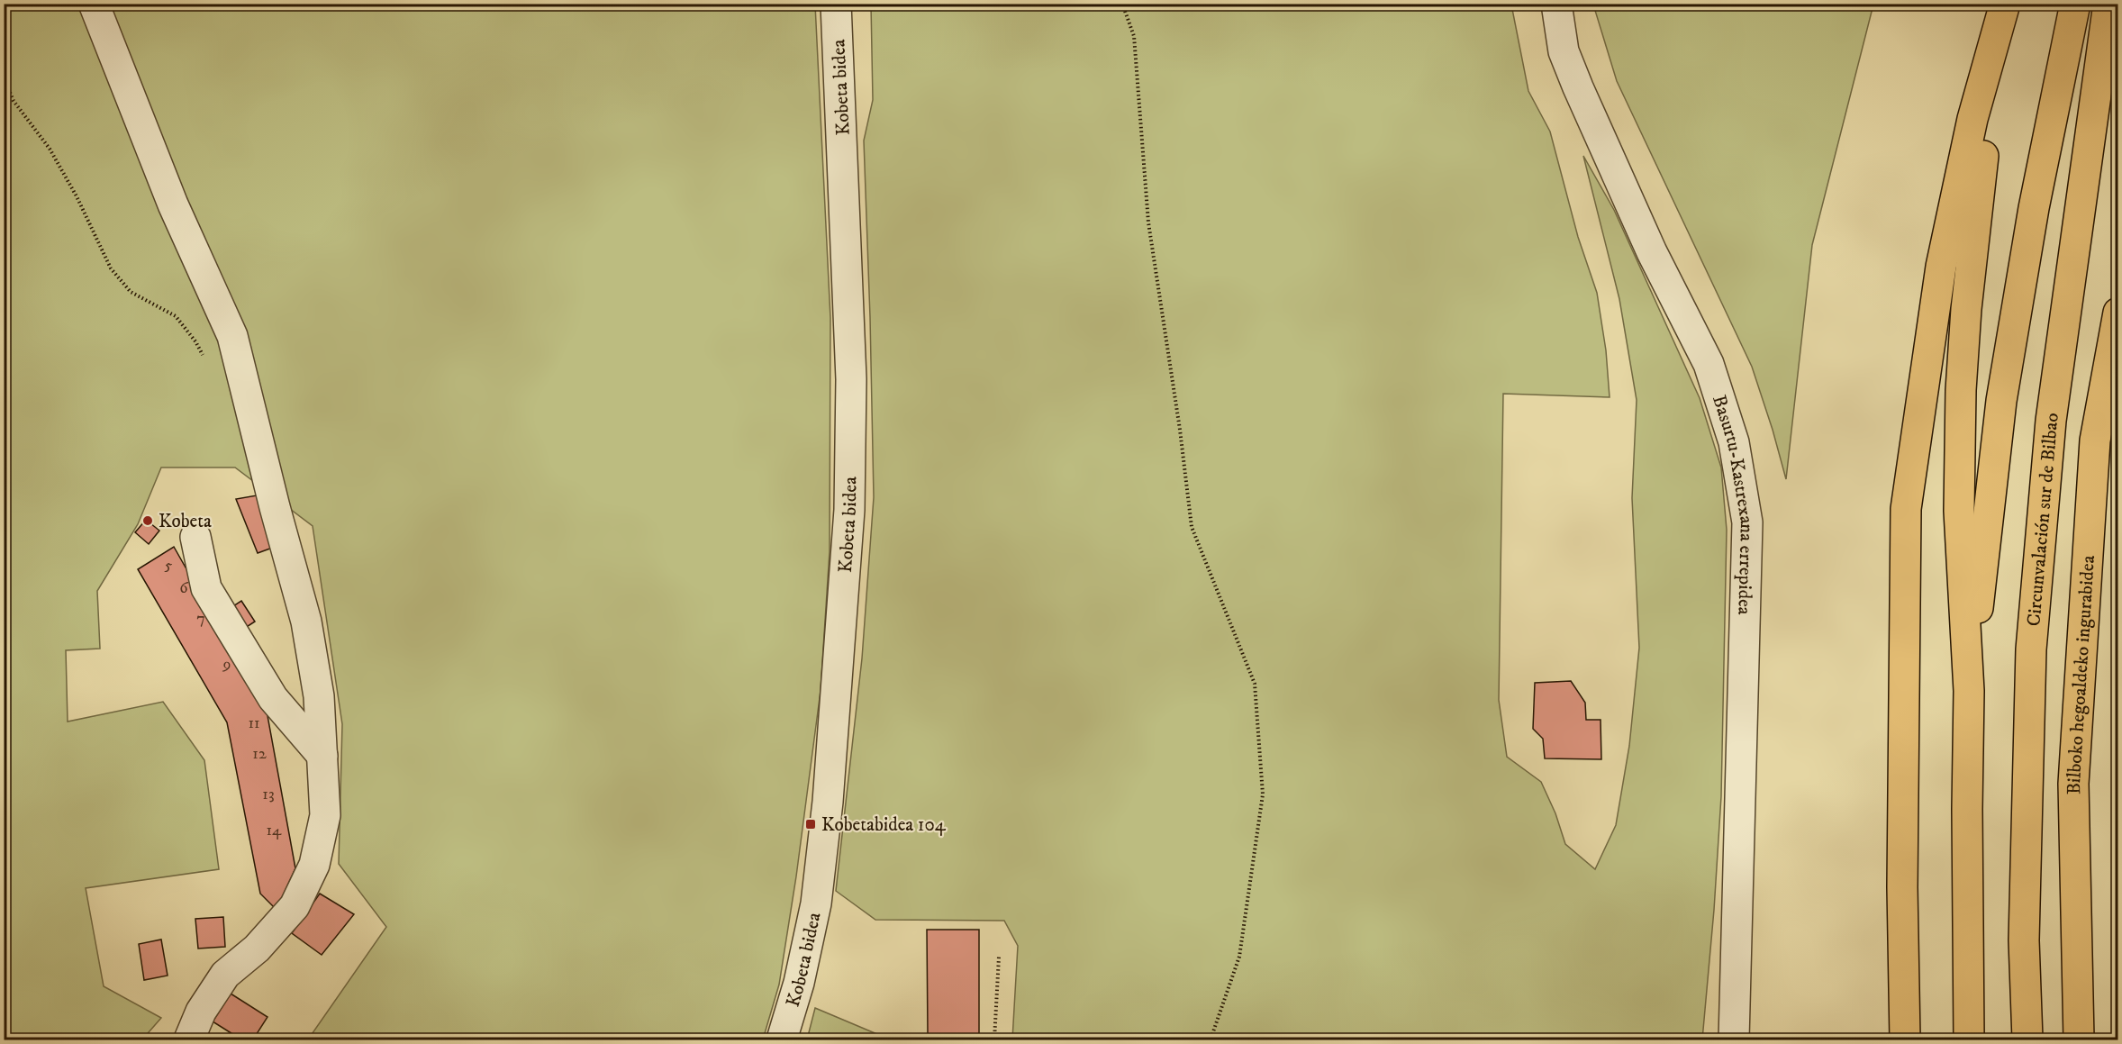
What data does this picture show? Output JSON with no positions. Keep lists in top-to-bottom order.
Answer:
{
  "streets": {
    "highway": ["Circunvalación sur de Bilbao", "Bilboko hegoaldeko ingurabidea"],
    "street": ["Kobeta bidea", "Basurtu-Kastrexana errepidea"]
  },
  "places": {
    "other": ["Kobeta"],
    "transit": ["Kobetabidea 104"]
  },
  "house_numbers": [
    "5",
    "6",
    "7",
    "9",
    "11",
    "12",
    "13",
    "14"
  ]
}
